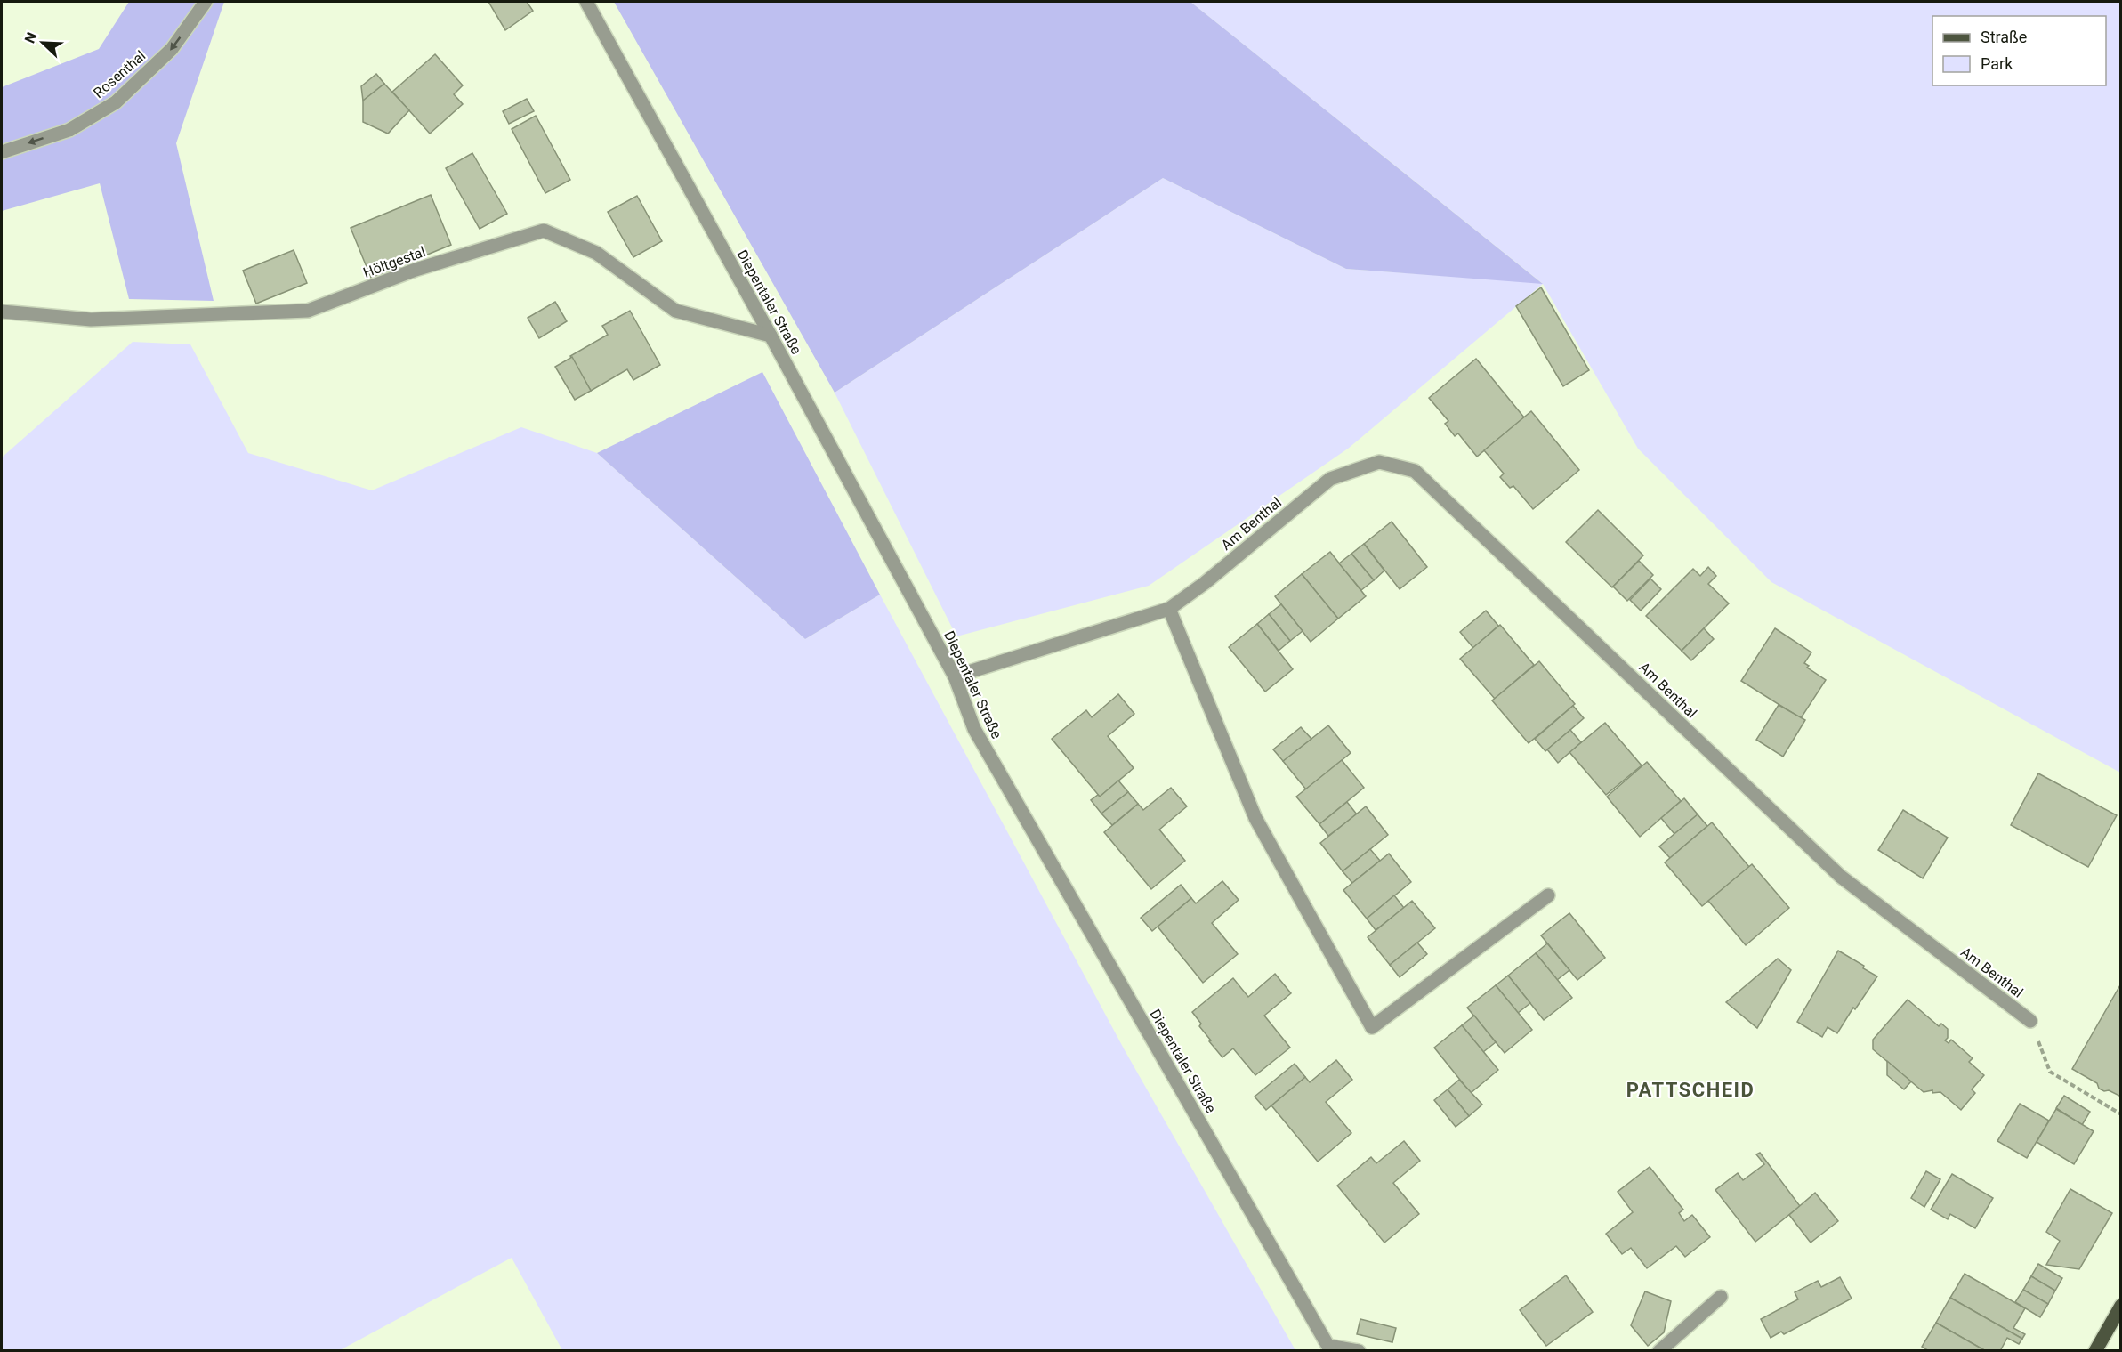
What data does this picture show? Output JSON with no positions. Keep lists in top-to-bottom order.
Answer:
{
  "streets": {
    "street": [
      "Rosenthal",
      "Höltgestal",
      "Diepentaler Straße",
      "Am Benthal"
    ]
  },
  "crossings": [
    ["Höltgestal", "Diepentaler Straße"],
    ["Diepentaler Straße", "Am Benthal"]
  ],
  "one_way": ["Rosenthal"],
  "districts": ["PATTSCHEID"],
  "legend": ["Straße", "Park"],
  "north": "top left"
}
